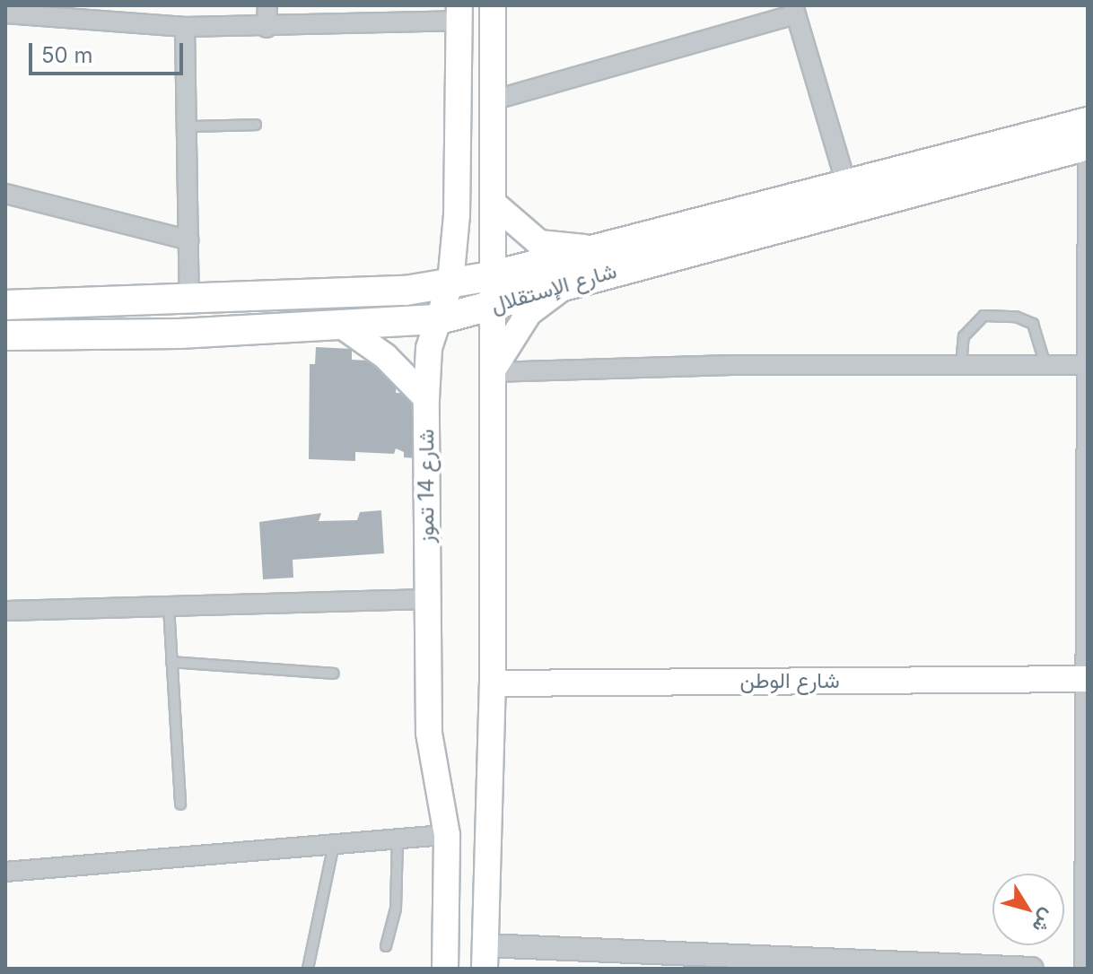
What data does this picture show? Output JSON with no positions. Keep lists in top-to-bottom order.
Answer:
{
  "streets": {
    "main road": ["شارع الإستقلال", "شارع 14 تموز", "شارع الوطن"]
  },
  "crossings": [
    ["شارع الإستقلال", "شارع 14 تموز"]
  ],
  "scale_bar": "50 m",
  "north": "bottom right"
}
